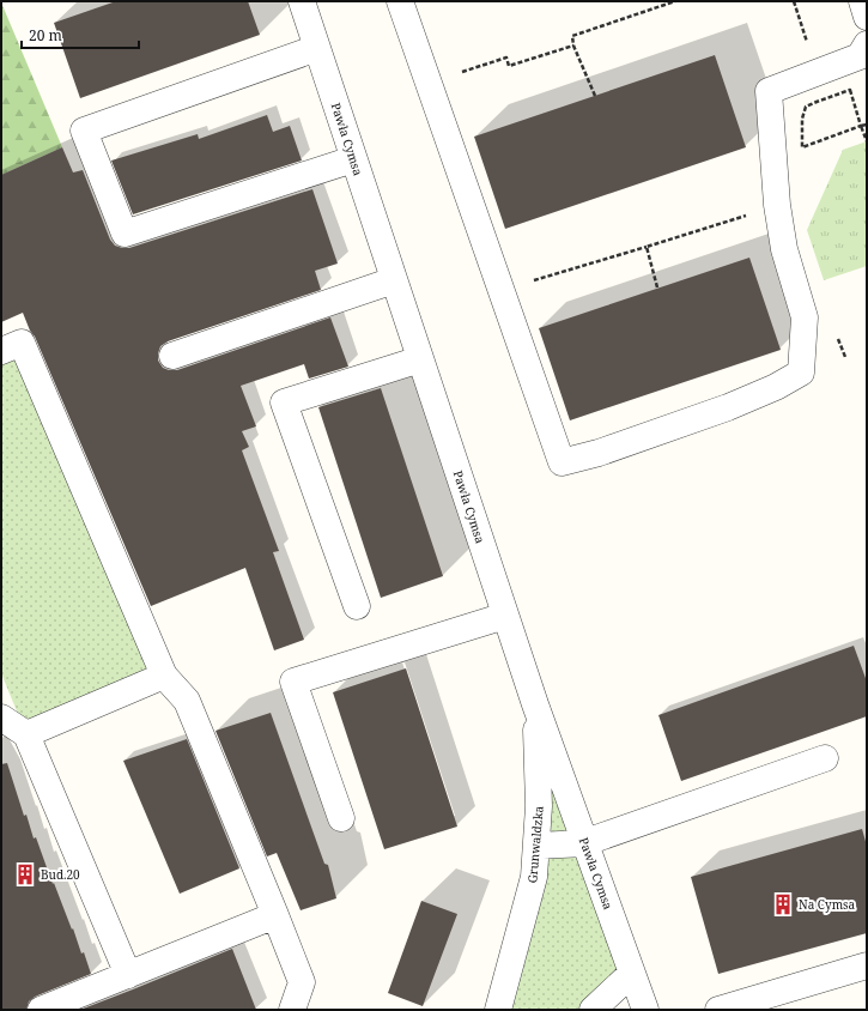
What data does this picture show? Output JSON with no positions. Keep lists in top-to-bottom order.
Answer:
{
  "streets": {
    "street": ["Pawła Cymsa", "Grunwaldzka"]
  },
  "crossings": [
    ["Pawła Cymsa", "Grunwaldzka"]
  ],
  "places": {
    "building": ["Bud.20", "Na Cymsa"]
  },
  "scale_bar": "20 m"
}
